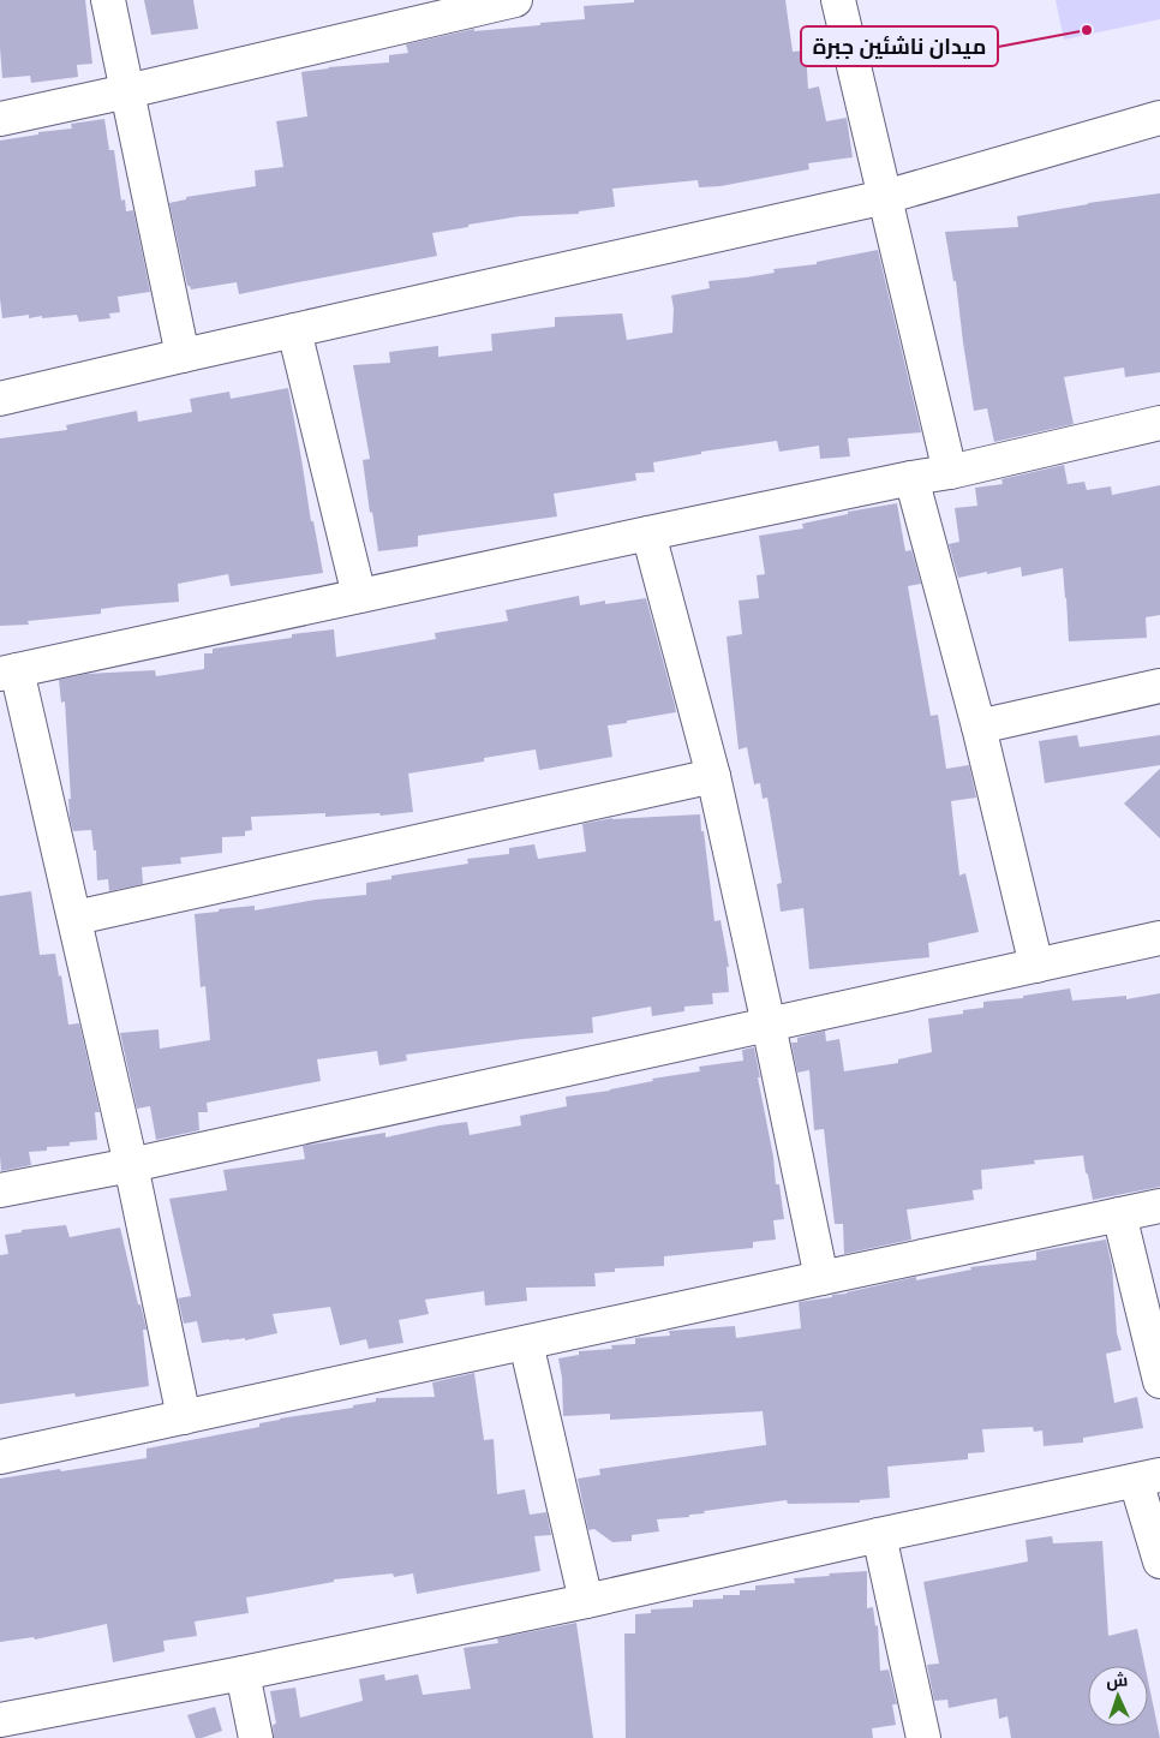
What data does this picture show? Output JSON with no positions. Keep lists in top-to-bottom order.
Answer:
{
  "places": ["ميدان ناشئين جبرة"],
  "north": "top"
}
